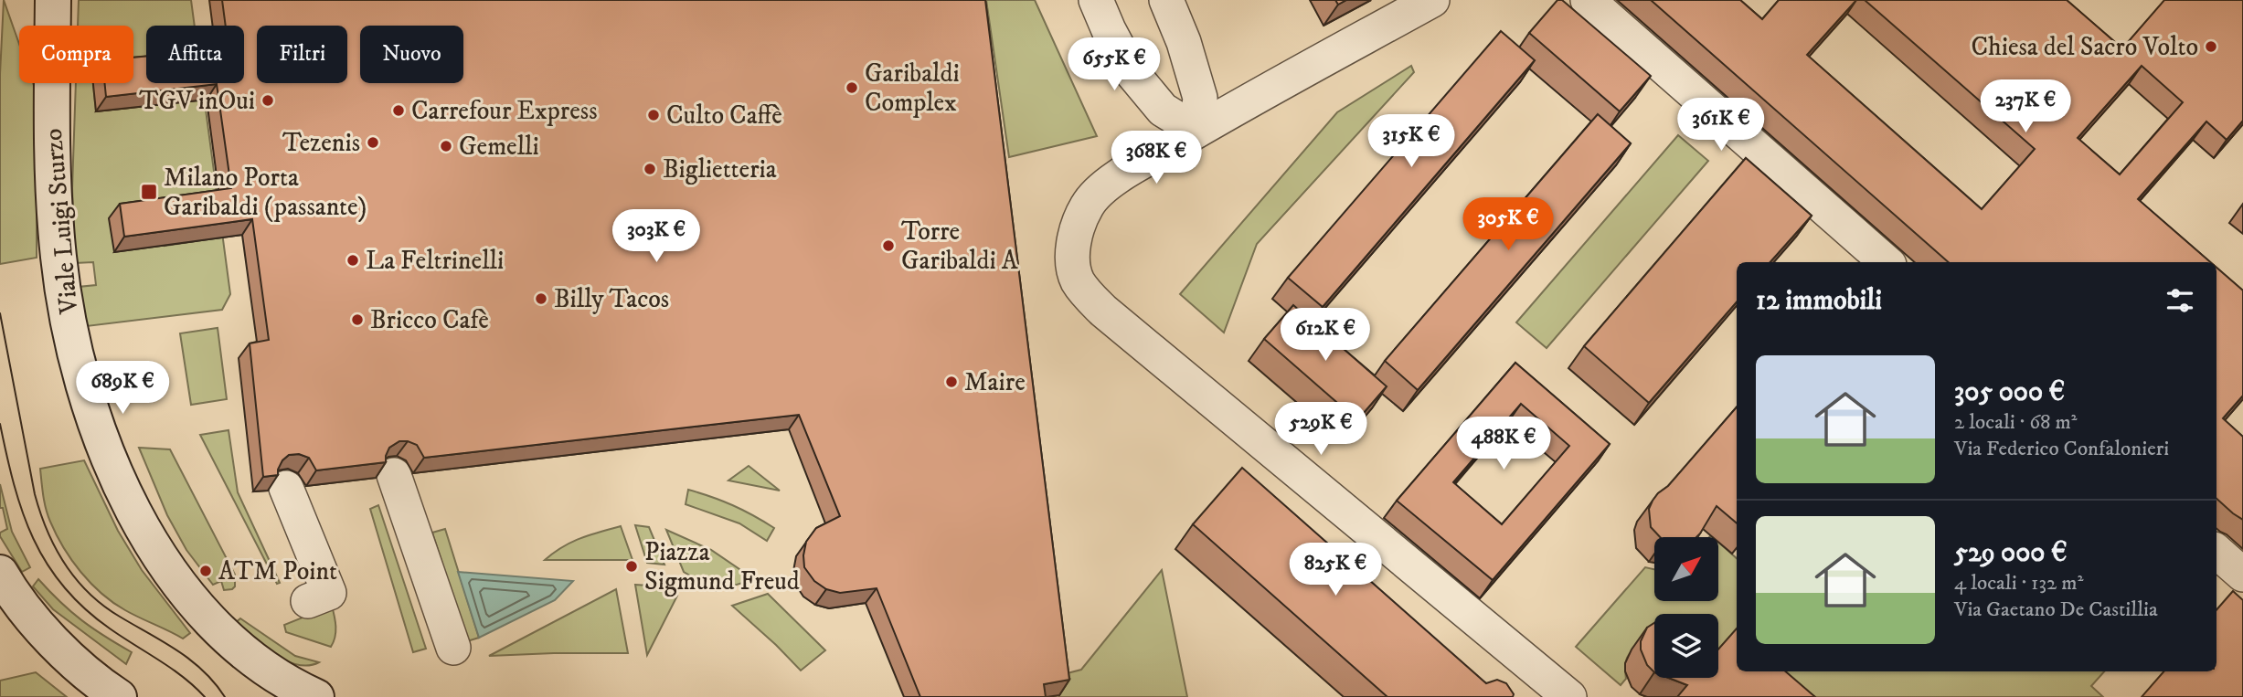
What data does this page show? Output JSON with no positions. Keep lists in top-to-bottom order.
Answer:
{
  "streets": {
    "main road": ["Viale Luigi Sturzo"]
  },
  "places": {
    "other": [
      "Chiesa del Sacro Volto",
      "Garibaldi Complex",
      "TGV inOui",
      "Carrefour Express",
      "Culto Caffè",
      "Tezenis",
      "Gemelli",
      "Biglietteria",
      "Torre Garibaldi A",
      "La Feltrinelli",
      "Billy Tacos",
      "Bricco Cafè",
      "Maire",
      "Piazza Sigmund Freud",
      "ATM Point"
    ],
    "transit": ["Milano Porta Garibaldi (passante)"]
  },
  "north": "top right",
  "page": {
    "chip": [
      "Compra",
      "Affitta",
      "Filtri",
      "Nuovo"
    ],
    "price": [
      "655K €",
      "237K €",
      "361K €",
      "315K €",
      "368K €",
      "305K €",
      "303K €",
      "612K €",
      "689K €",
      "529K €",
      "488K €",
      "825K €"
    ],
    "heading": "12 immobili",
    "list": [
      {
        "name": "305 000 €",
        "note": "2 locali · 68 m² · Via Federico Confalonieri"
      },
      {
        "name": "529 000 €",
        "note": "4 locali · 132 m² · Via Gaetano De Castillia"
      }
    ]
  }
}
